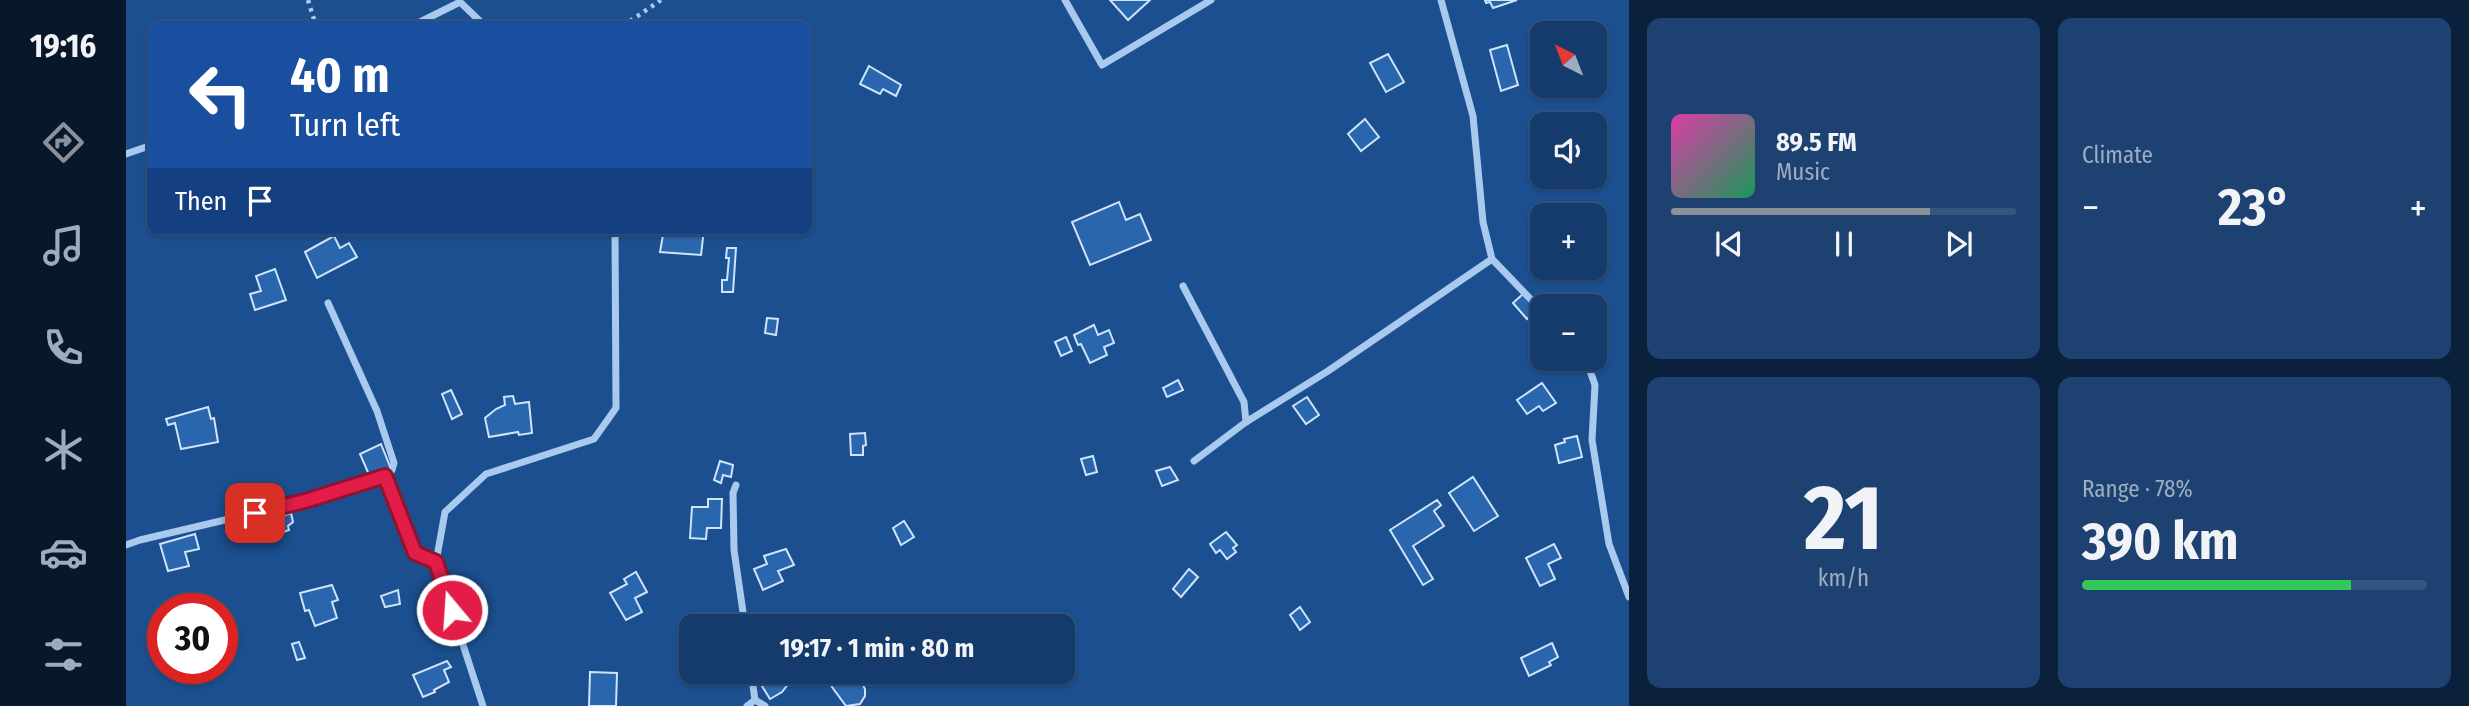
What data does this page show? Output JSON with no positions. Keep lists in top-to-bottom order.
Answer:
{
  "north": "top left",
  "page": {
    "tabs": "19:16",
    "tile": [
      "Climate",
      ["21", "km/h"],
      ["Range · 78%", "390 km"]
    ],
    "map_buttons": ["+", "−"],
    "turn": ["40 m", "Turn left"],
    "song": ["89.5 FM", "Music"],
    "then": "Then",
    "heat": ["−", "23°", "+"],
    "limit": "30",
    "trip": "19:17 · 1 min · 80 m"
  }
}
